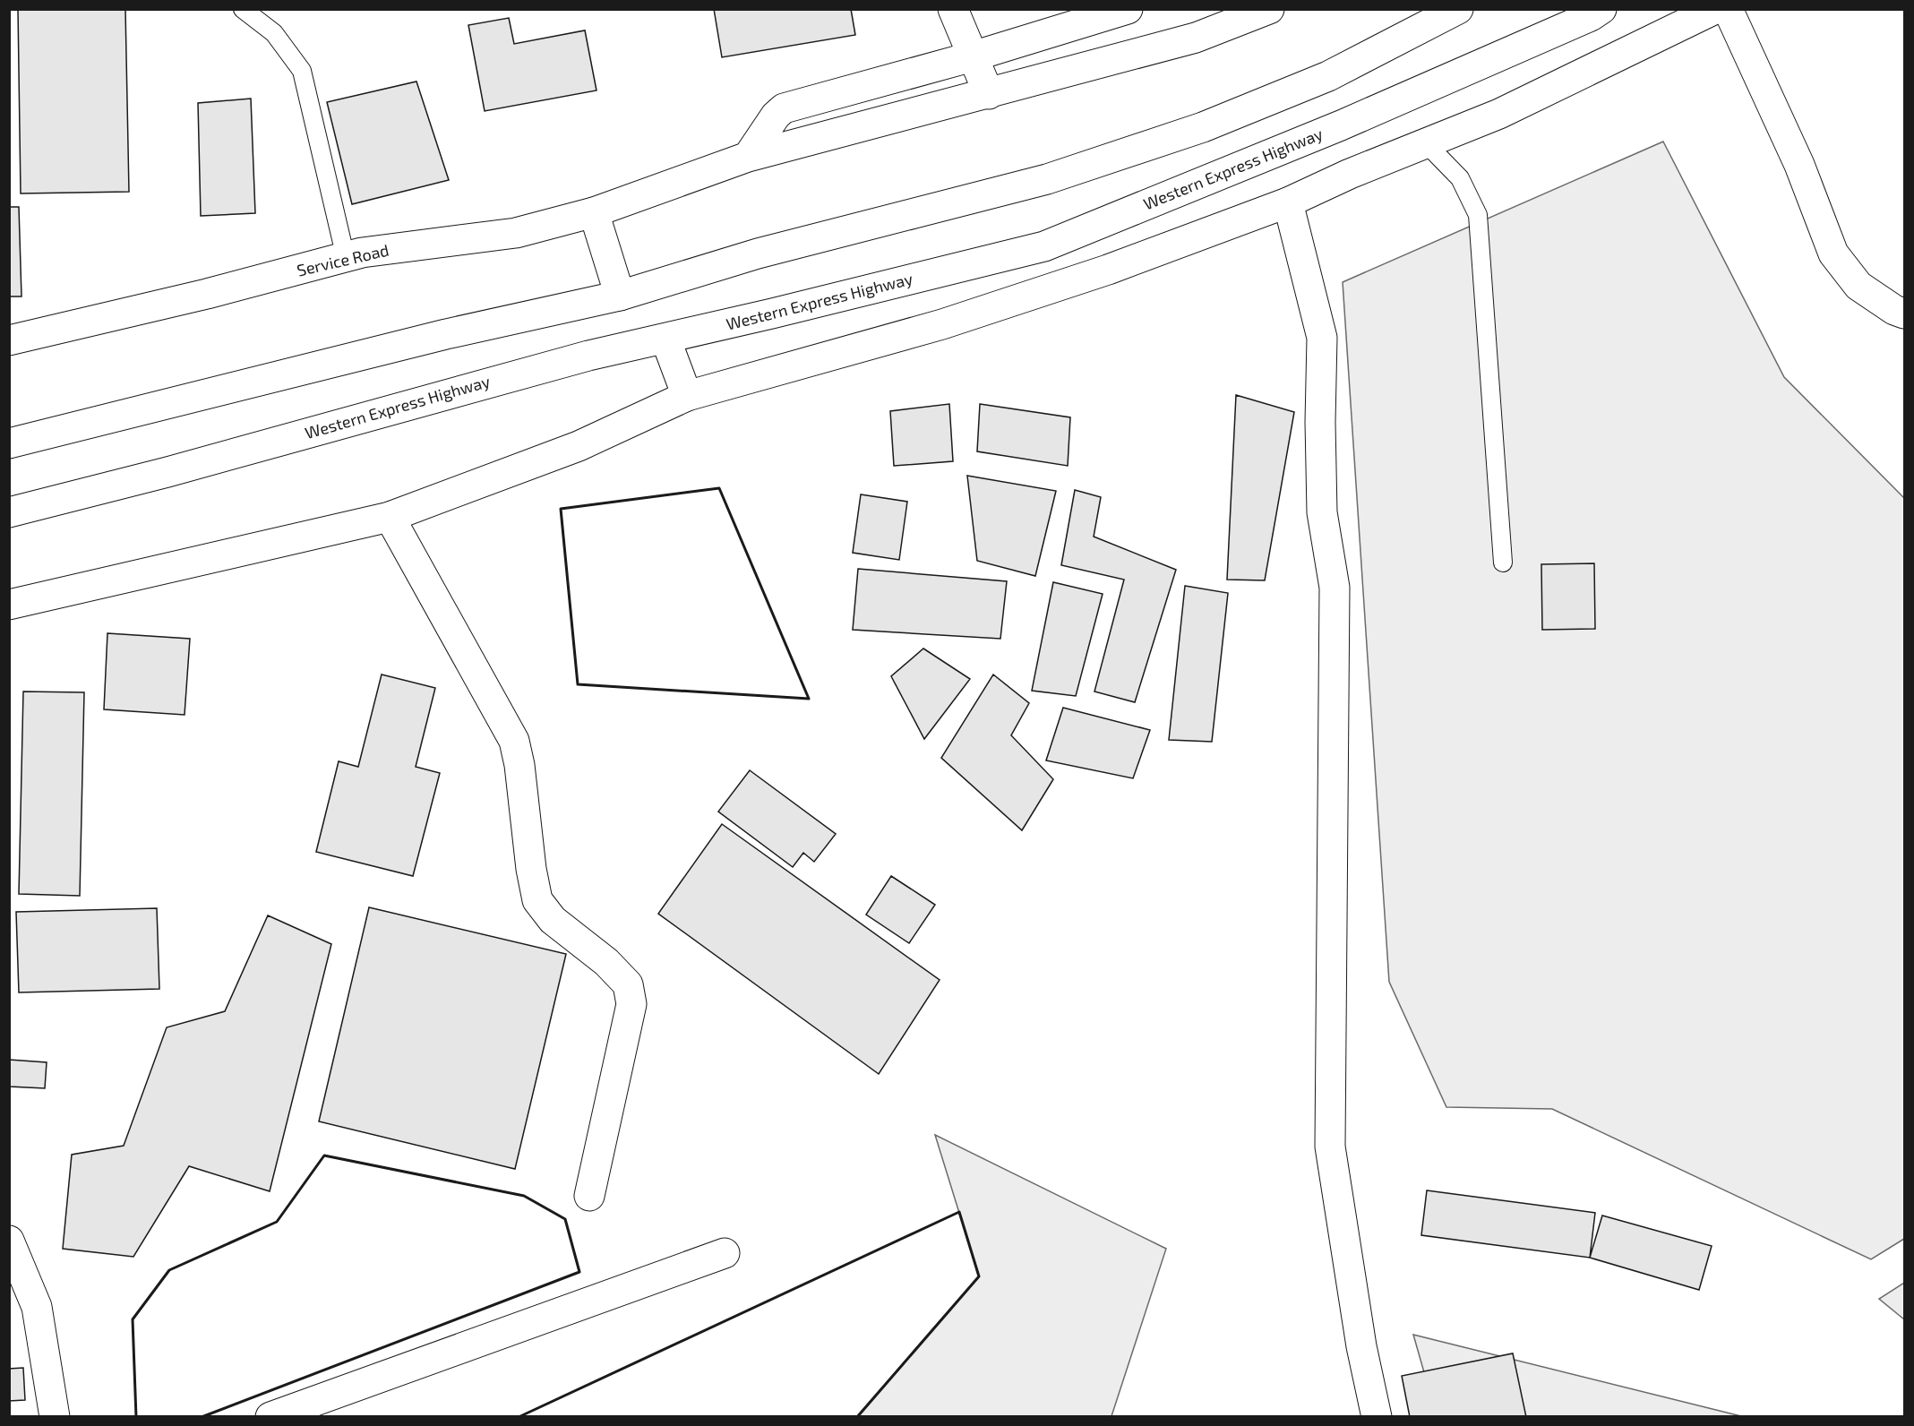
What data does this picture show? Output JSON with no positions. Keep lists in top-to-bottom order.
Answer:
{
  "streets": {
    "main road": ["Western Express Highway", "Service Road"]
  }
}
